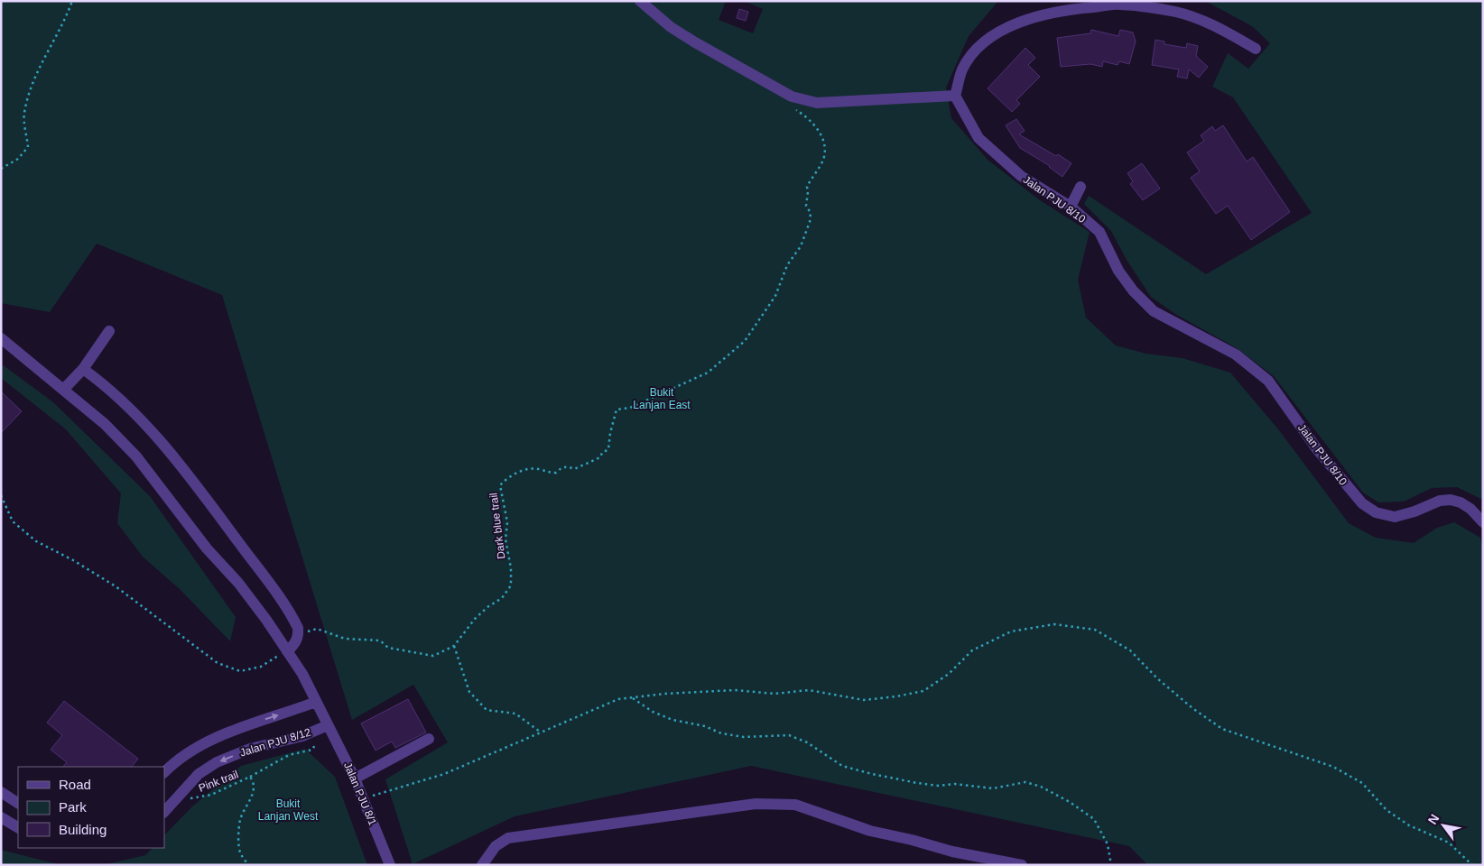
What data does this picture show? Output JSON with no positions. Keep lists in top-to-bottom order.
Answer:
{
  "streets": {
    "street": ["Jalan PJU 8/10", "Jalan PJU 8/12", "Jalan PJU 8/1"],
    "path": ["Dark blue trail", "Pink trail"]
  },
  "crossings": [
    ["Jalan PJU 8/12", "Pink trail"],
    ["Jalan PJU 8/12", "Jalan PJU 8/1"]
  ],
  "parks": ["Bukit Lanjan East", "Bukit Lanjan West"],
  "legend": ["Road", "Park", "Building"],
  "north": "top left"
}
